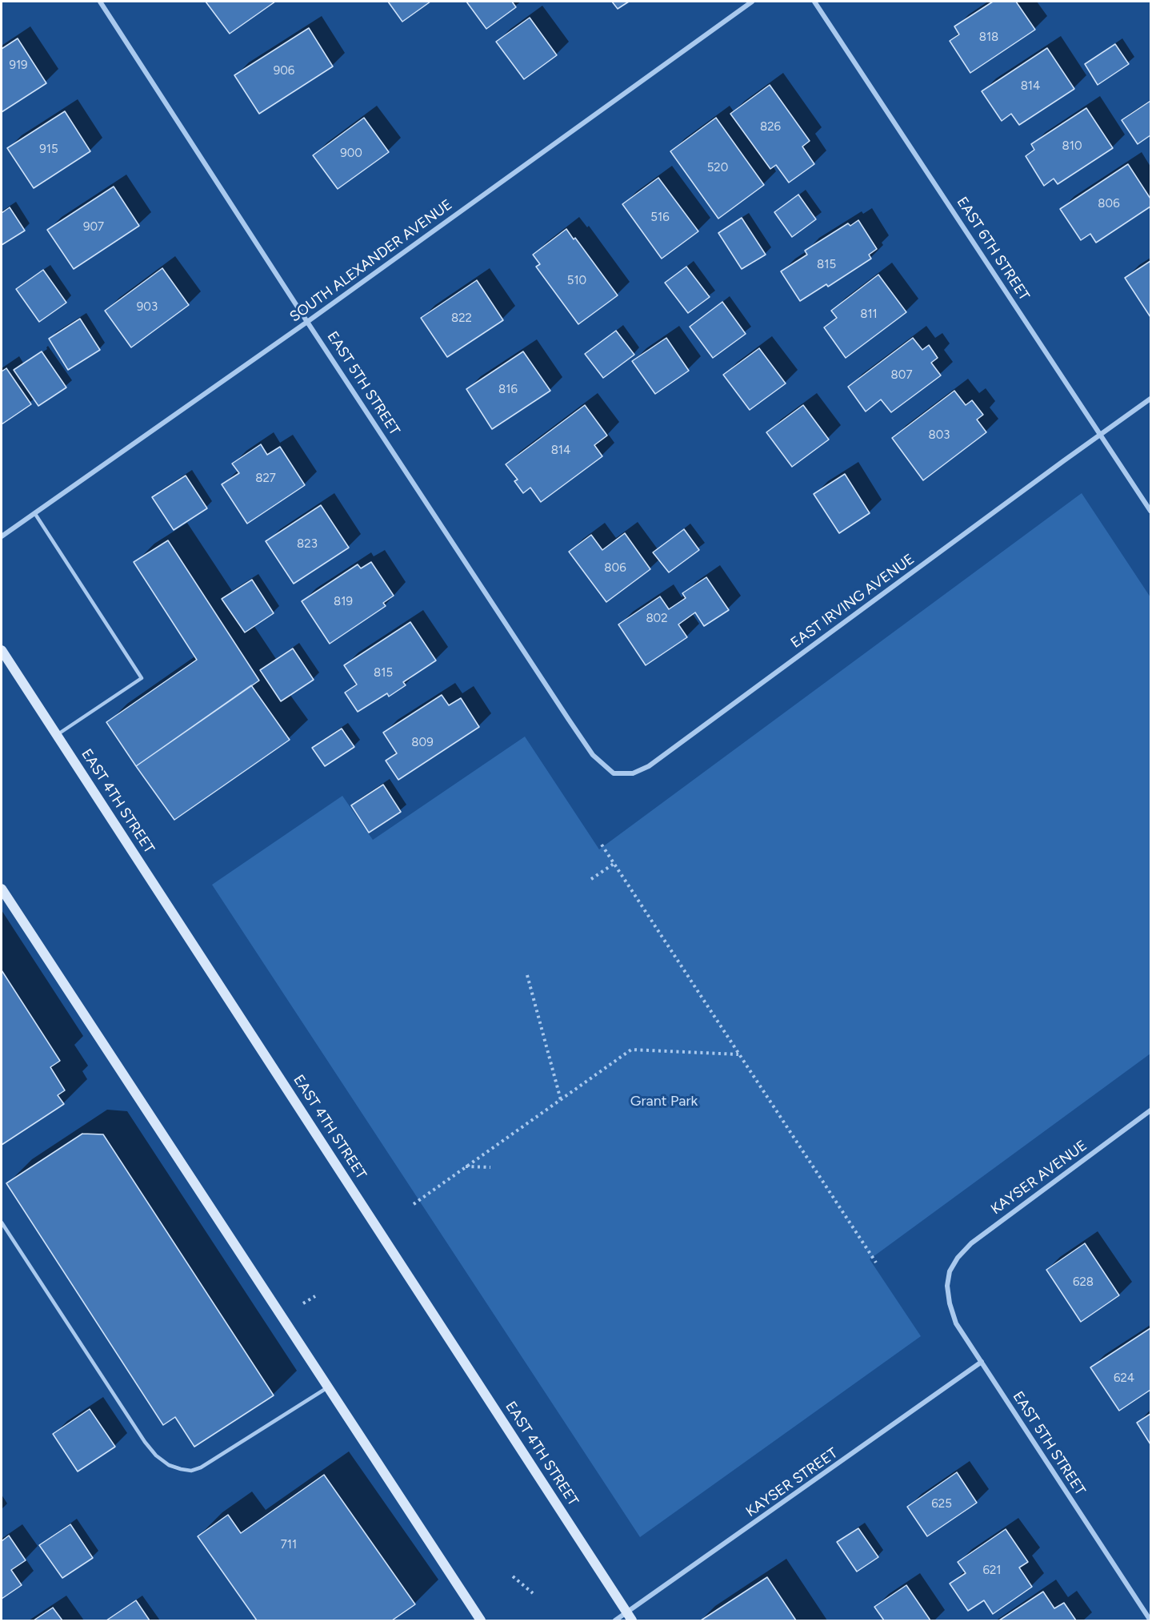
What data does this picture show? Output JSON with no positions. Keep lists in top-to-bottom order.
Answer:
{
  "streets": {
    "street": [
      "EAST 6TH STREET",
      "SOUTH ALEXANDER AVENUE",
      "EAST 5TH STREET",
      "EAST IRVING AVENUE",
      "EAST 4TH STREET",
      "KAYSER AVENUE",
      "KAYSER STREET"
    ]
  },
  "crossings": [
    ["EAST 6TH STREET", "EAST IRVING AVENUE"],
    ["SOUTH ALEXANDER AVENUE", "EAST 5TH STREET"],
    ["EAST 5TH STREET", "EAST IRVING AVENUE"],
    ["EAST 5TH STREET", "KAYSER AVENUE"],
    ["EAST 5TH STREET", "KAYSER STREET"],
    ["EAST 4TH STREET", "KAYSER STREET"]
  ],
  "parks": ["Grant Park"],
  "house_numbers": [
    "818",
    "919",
    "906",
    "814",
    "826",
    "810",
    "915",
    "900",
    "520",
    "806",
    "516",
    "907",
    "815",
    "510",
    "903",
    "811",
    "822",
    "807",
    "816",
    "803",
    "814",
    "827",
    "823",
    "806",
    "819",
    "802",
    "815",
    "809",
    "628",
    "624",
    "625",
    "711",
    "621"
  ]
}
